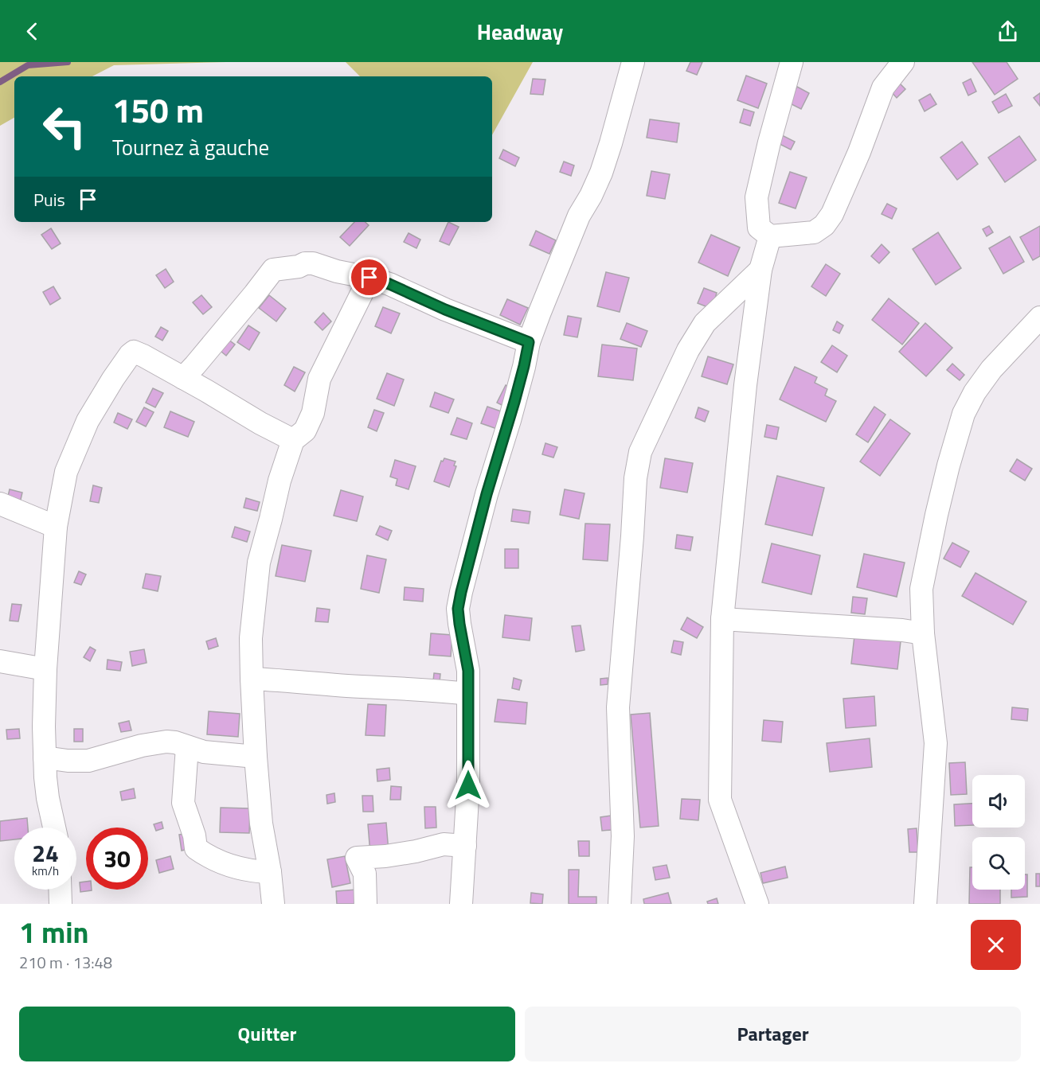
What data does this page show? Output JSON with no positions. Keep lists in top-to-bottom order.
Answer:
{
  "page": {
    "header": "Headway",
    "turn": ["150 m", "Tournez à gauche"],
    "then": "Puis",
    "speed": "24 km/h",
    "limit": "30",
    "heading": ["1 min", "210 m · 13:48"],
    "buttons": ["Quitter", "Partager"]
  }
}
